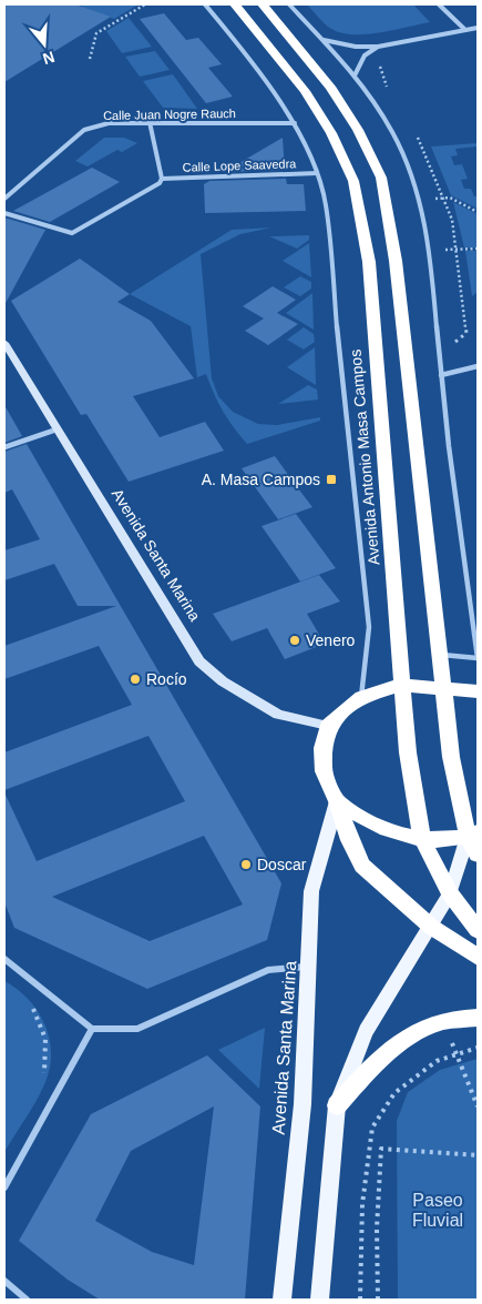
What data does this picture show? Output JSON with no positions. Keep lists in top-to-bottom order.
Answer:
{
  "streets": {
    "highway": ["Avenida Antonio Masa Campos"],
    "main road": ["Avenida Santa Marina"],
    "street": ["Calle Juan Nogre Rauch", "Calle Lope Saavedra"]
  },
  "crossings": [
    ["Calle Juan Nogre Rauch", "Avenida Antonio Masa Campos"],
    ["Calle Lope Saavedra", "Avenida Antonio Masa Campos"]
  ],
  "parks": ["Paseo Fluvial"],
  "places": {
    "transit": ["A. Masa Campos"],
    "other": ["Venero", "Rocío", "Doscar"]
  },
  "north": "bottom"
}
